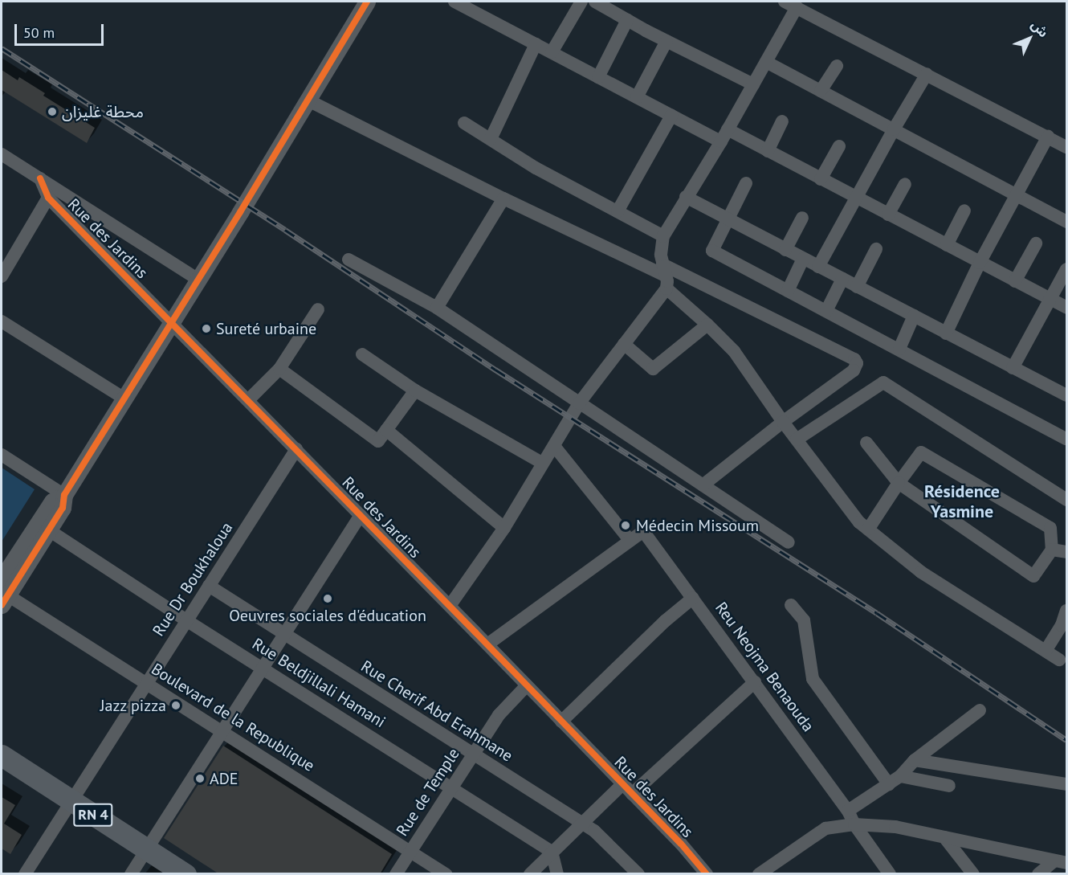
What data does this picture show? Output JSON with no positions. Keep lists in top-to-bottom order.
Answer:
{
  "streets": {
    "main road": ["RN 4"],
    "street": [
      "Rue des Jardins",
      "Rue Dr Boukhaloua",
      "Reu Neojma Benaouda",
      "Rue Beldjillali Hamani",
      "Rue Cherif Abd Erahmane",
      "Boulevard de la Republique",
      "Rue de Temple"
    ]
  },
  "crossings": [
    ["Rue des Jardins", "Rue Dr Boukhaloua"],
    ["Rue des Jardins", "Rue de Temple"],
    ["Rue Dr Boukhaloua", "Rue Beldjillali Hamani"],
    ["Rue Dr Boukhaloua", "Rue Cherif Abd Erahmane"],
    ["Rue Dr Boukhaloua", "Boulevard de la Republique"],
    ["Rue Dr Boukhaloua", "RN 4"],
    ["Rue Beldjillali Hamani", "Rue de Temple"],
    ["Rue Cherif Abd Erahmane", "Rue de Temple"],
    ["Boulevard de la Republique", "Rue de Temple"]
  ],
  "districts": ["Résidence Yasmine"],
  "places": [
    "محطة غليزان",
    "Sureté urbaine",
    "Médecin Missoum",
    "Oeuvres sociales d'éducation",
    "Jazz pizza",
    "ADE"
  ],
  "scale_bar": "50 m",
  "north": "top right"
}
